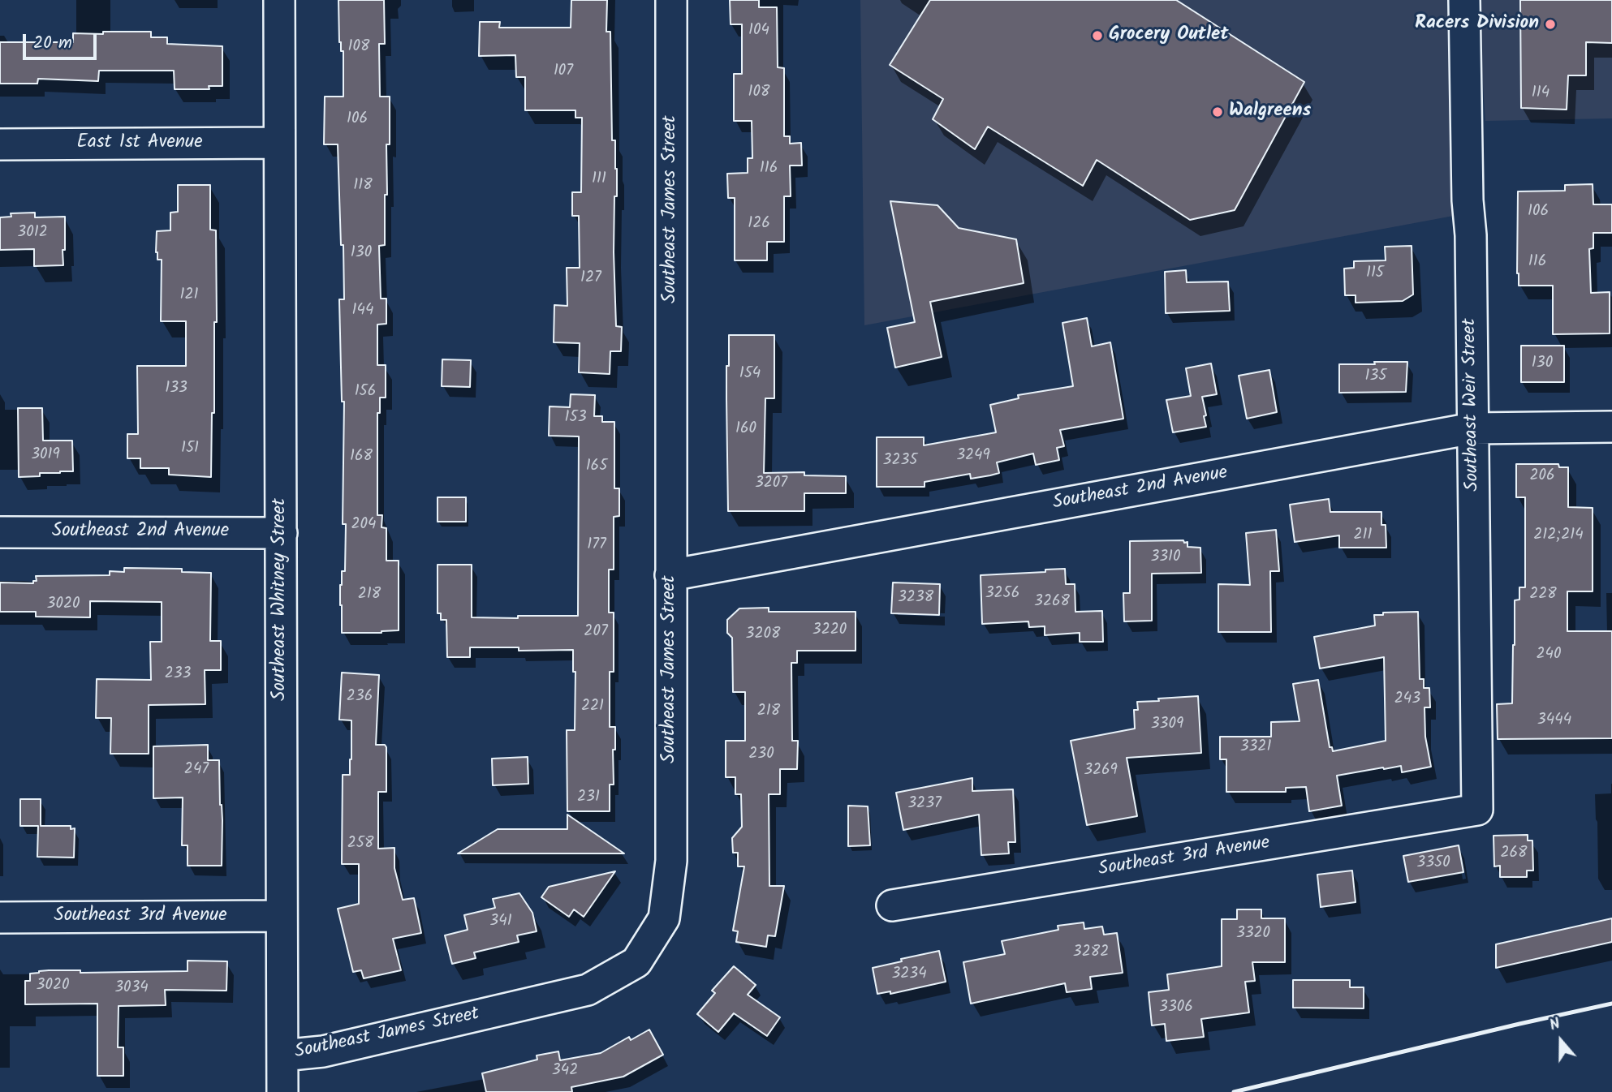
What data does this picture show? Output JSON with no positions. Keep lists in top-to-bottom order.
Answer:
{
  "streets": {
    "street": [
      "East 1st Avenue",
      "Southeast James Street",
      "Southeast Weir Street",
      "Southeast 2nd Avenue",
      "Southeast Whitney Street",
      "Southeast 3rd Avenue"
    ]
  },
  "crossings": [
    ["East 1st Avenue", "Southeast Whitney Street"],
    ["Southeast James Street", "Southeast 2nd Avenue"],
    ["Southeast James Street", "Southeast Whitney Street"],
    ["Southeast Weir Street", "Southeast 2nd Avenue"],
    ["Southeast Weir Street", "Southeast 3rd Avenue"],
    ["Southeast 2nd Avenue", "Southeast Whitney Street"],
    ["Southeast Whitney Street", "Southeast 3rd Avenue"]
  ],
  "places": ["Racers Division", "Grocery Outlet", "Walgreens"],
  "house_numbers": [
    "104",
    "108",
    "107",
    "108",
    "114",
    "106",
    "116",
    "111",
    "118",
    "106",
    "126",
    "3012",
    "130",
    "116",
    "115",
    "127",
    "121",
    "144",
    "130",
    "154",
    "135",
    "133",
    "156",
    "153",
    "160",
    "151",
    "3019",
    "3249",
    "168",
    "3235",
    "165",
    "206",
    "3207",
    "204",
    "211",
    "212;214",
    "177",
    "3310",
    "3256",
    "218",
    "228",
    "3238",
    "3268",
    "3020",
    "3220",
    "207",
    "3208",
    "240",
    "233",
    "236",
    "243",
    "221",
    "218",
    "3444",
    "3309",
    "3321",
    "230",
    "247",
    "3269",
    "231",
    "3237",
    "258",
    "268",
    "3350",
    "341",
    "3320",
    "3282",
    "3234",
    "3020",
    "3034",
    "3306",
    "342"
  ],
  "scale_bar": "20 m",
  "north": "top"
}
